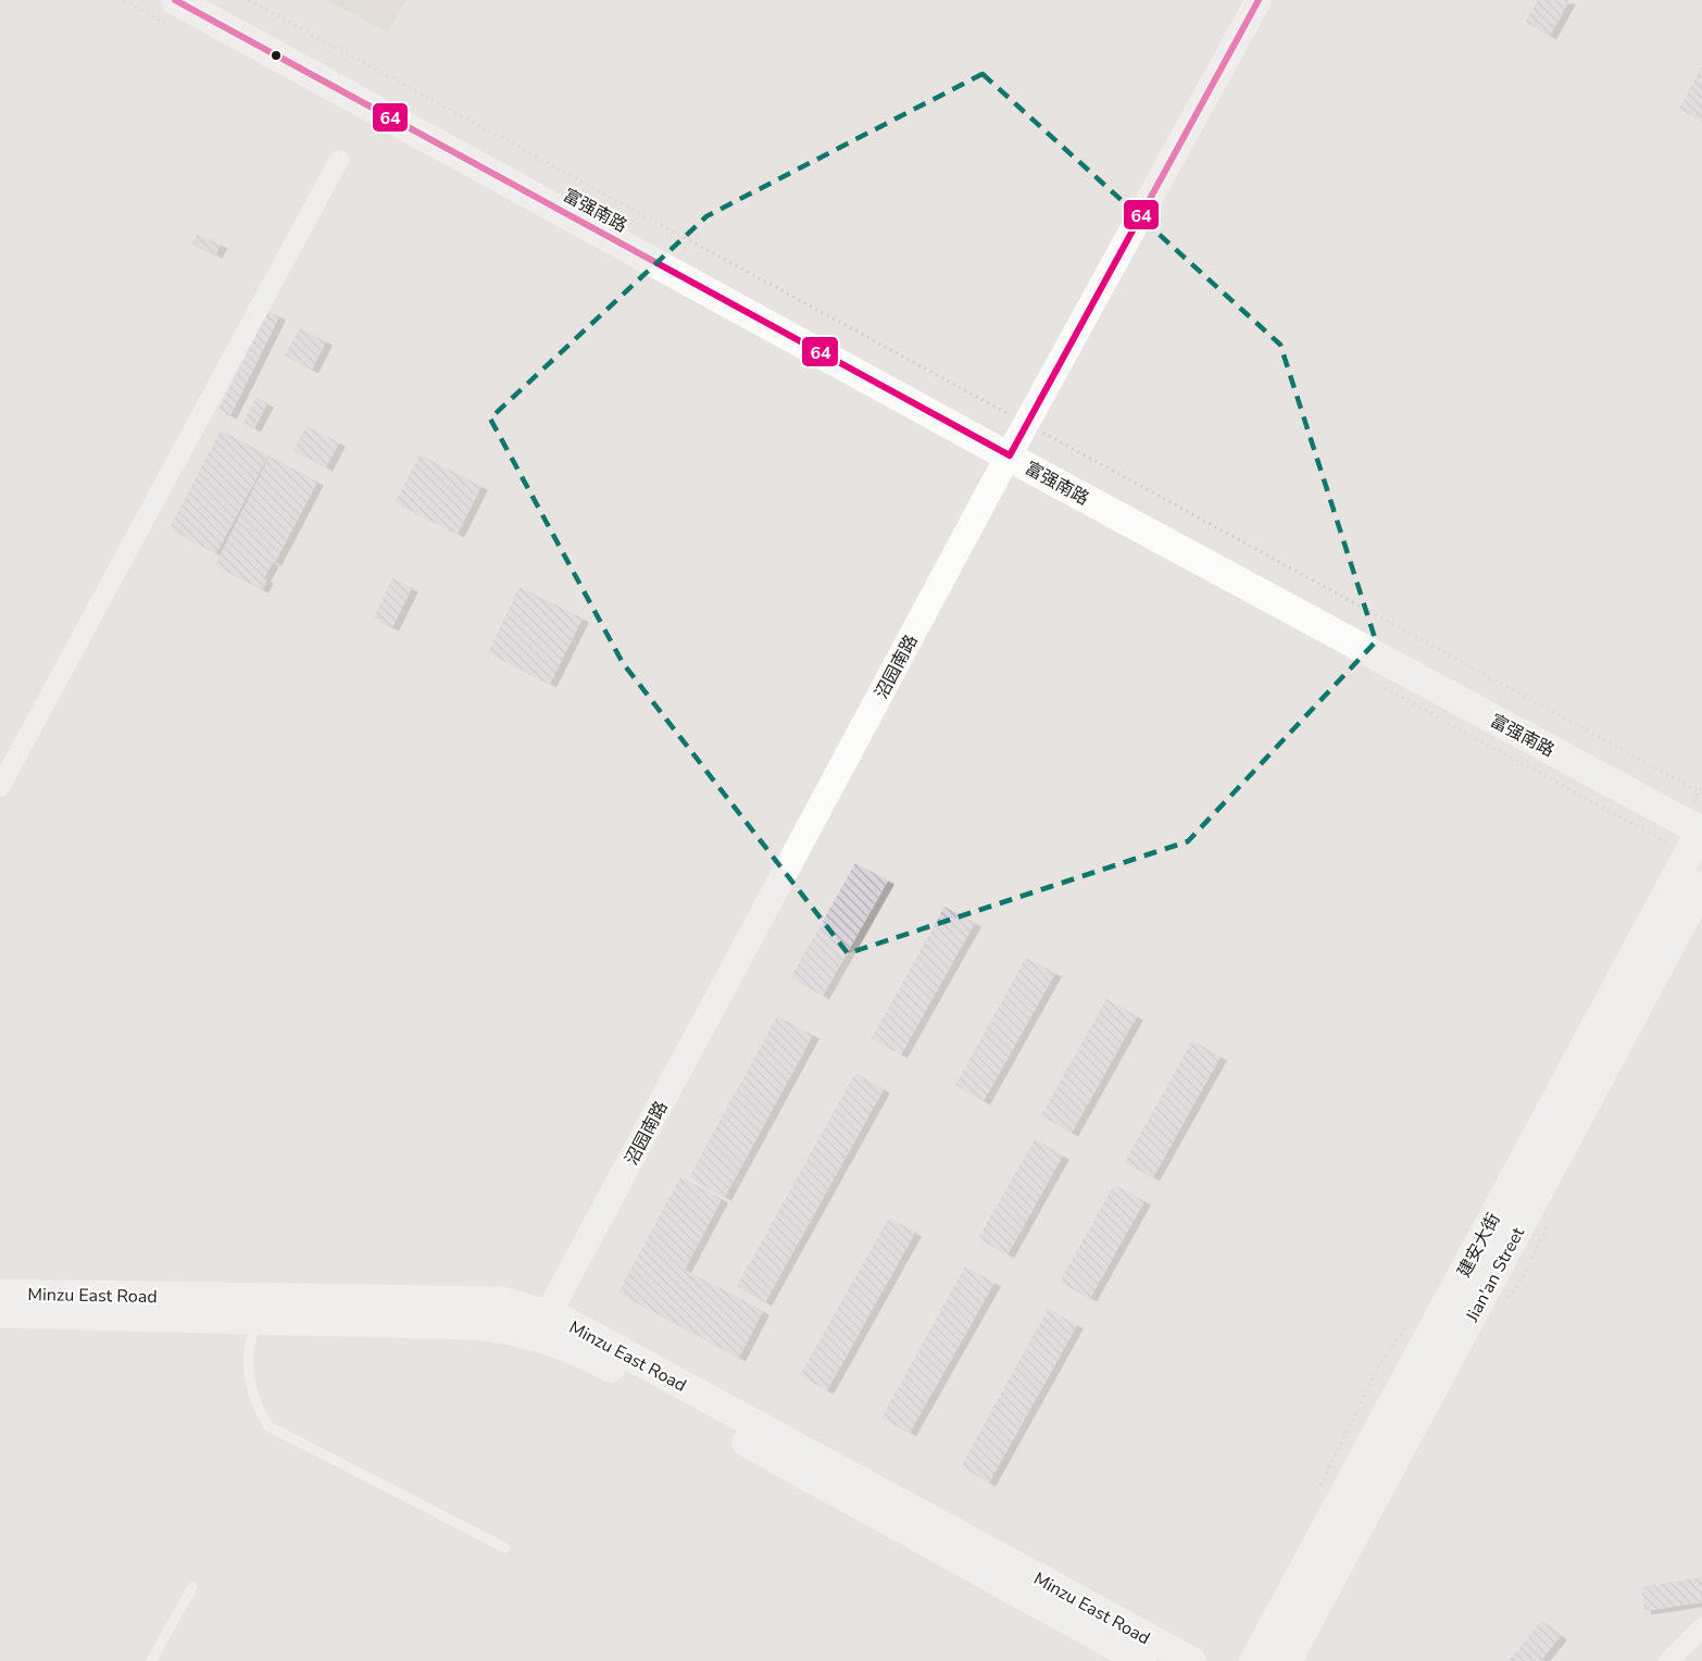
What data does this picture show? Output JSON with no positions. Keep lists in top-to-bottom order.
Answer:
{
  "streets": {
    "main road": [
      "富强南路",
      "建安大街",
      "Jian'an Street",
      "Minzu East Road"
    ],
    "street": ["沼园南路"]
  },
  "crossings": [
    ["富强南路", "沼园南路"],
    ["富强南路", "建安大街"],
    ["沼园南路", "Minzu East Road"]
  ],
  "lines": ["transit line 64"]
}
